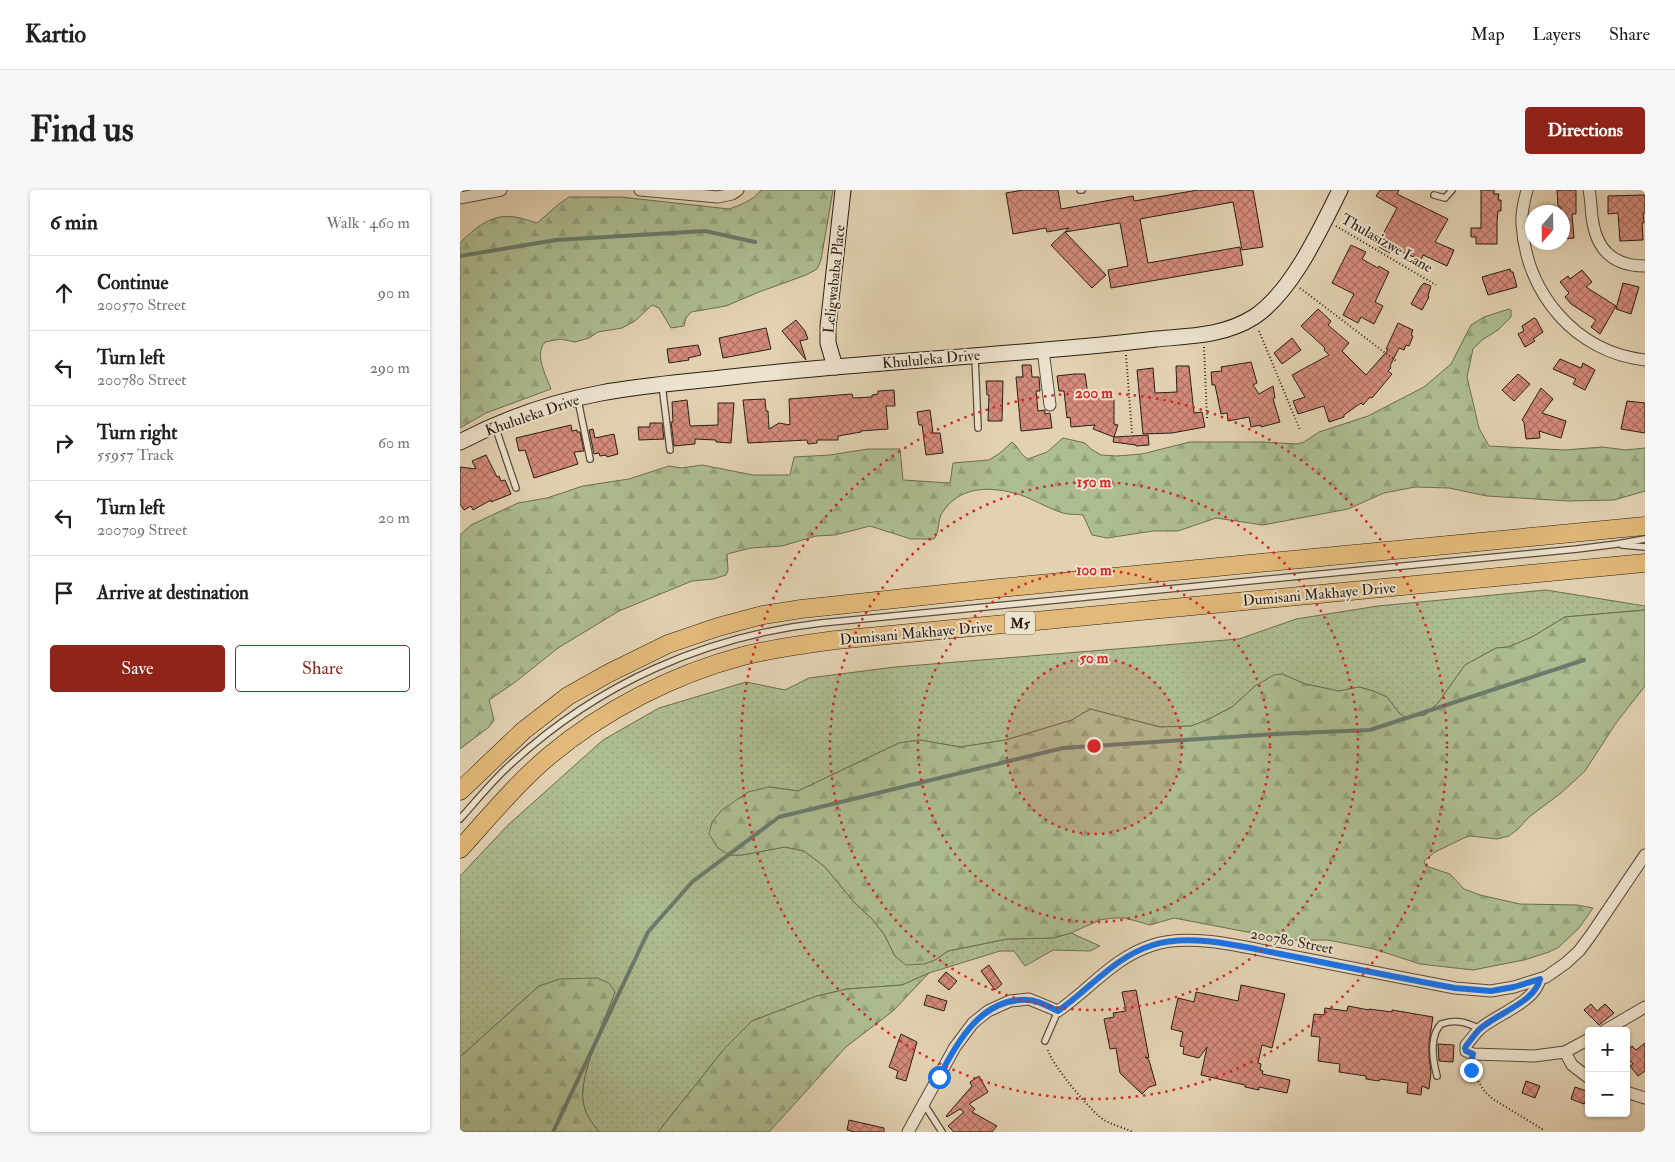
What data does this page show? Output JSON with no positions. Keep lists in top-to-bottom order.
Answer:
{
  "streets": {
    "main road": ["Dumisani Makhaye Drive", "M5"],
    "street": ["Leligwababa Place", "Khululeka Drive", "200780 Street"],
    "path": ["Thulasizwe Lane"]
  },
  "crossings": [
    ["Thulasizwe Lane", "Khululeka Drive"],
    ["Leligwababa Place", "Khululeka Drive"]
  ],
  "north": "bottom",
  "page": {
    "header": "Kartio",
    "nav": ["Map", "Layers", "Share"],
    "buttons": [
      "Directions",
      ["Save", "Share"]
    ],
    "title": "Find us",
    "heading": ["6 min", "Walk · 460 m"],
    "list": [
      ["Continue", "200570 Street", "90 m"],
      ["Turn left", "200780 Street", "290 m"],
      ["Turn right", "55957 Track", "60 m"],
      ["Turn left", "200709 Street", "20 m"],
      "Arrive at destination"
    ],
    "map_buttons": ["+", "−"]
  },
  "rings": [
    "200 m",
    "150 m",
    "100 m",
    "50 m"
  ]
}
